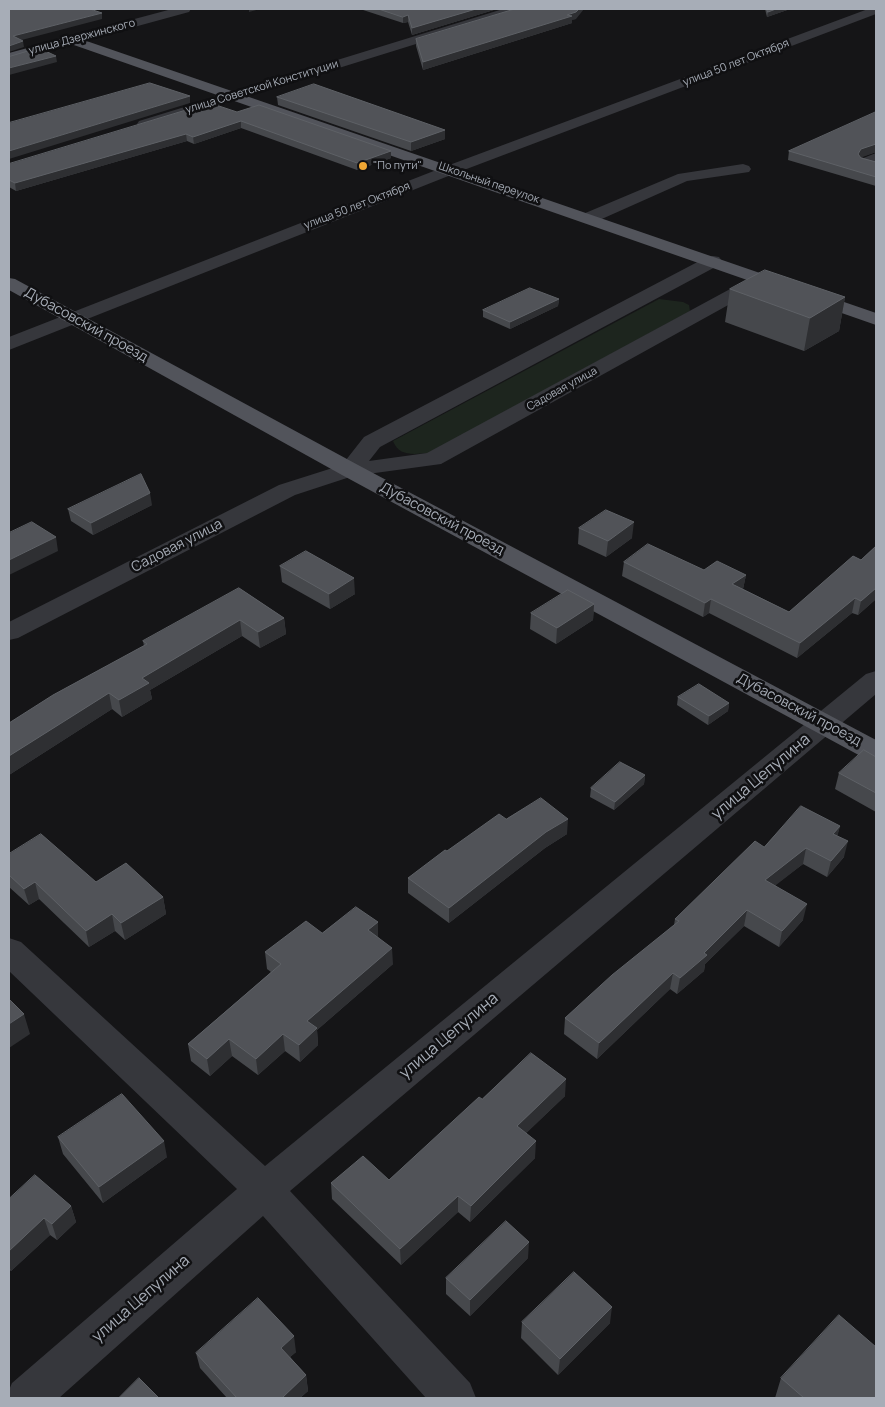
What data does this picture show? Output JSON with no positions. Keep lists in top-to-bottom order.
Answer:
{
  "streets": {
    "main road": ["улица Дзержинского", "Школьный переулок", "Дубасовский проезд"],
    "street": [
      "улица 50 лет Октября",
      "улица Советской Конституции",
      "Садовая улица",
      "улица Цепулина"
    ]
  },
  "crossings": [
    ["улица Дзержинского", "Школьный переулок"],
    ["улица 50 лет Октября", "Школьный переулок"],
    ["улица 50 лет Октября", "Дубасовский проезд"],
    ["улица Советской Конституции", "Школьный переулок"],
    ["Школьный переулок", "Садовая улица"],
    ["Дубасовский проезд", "Садовая улица"],
    ["Дубасовский проезд", "улица Цепулина"]
  ],
  "places": ["\"По пути\""]
}
